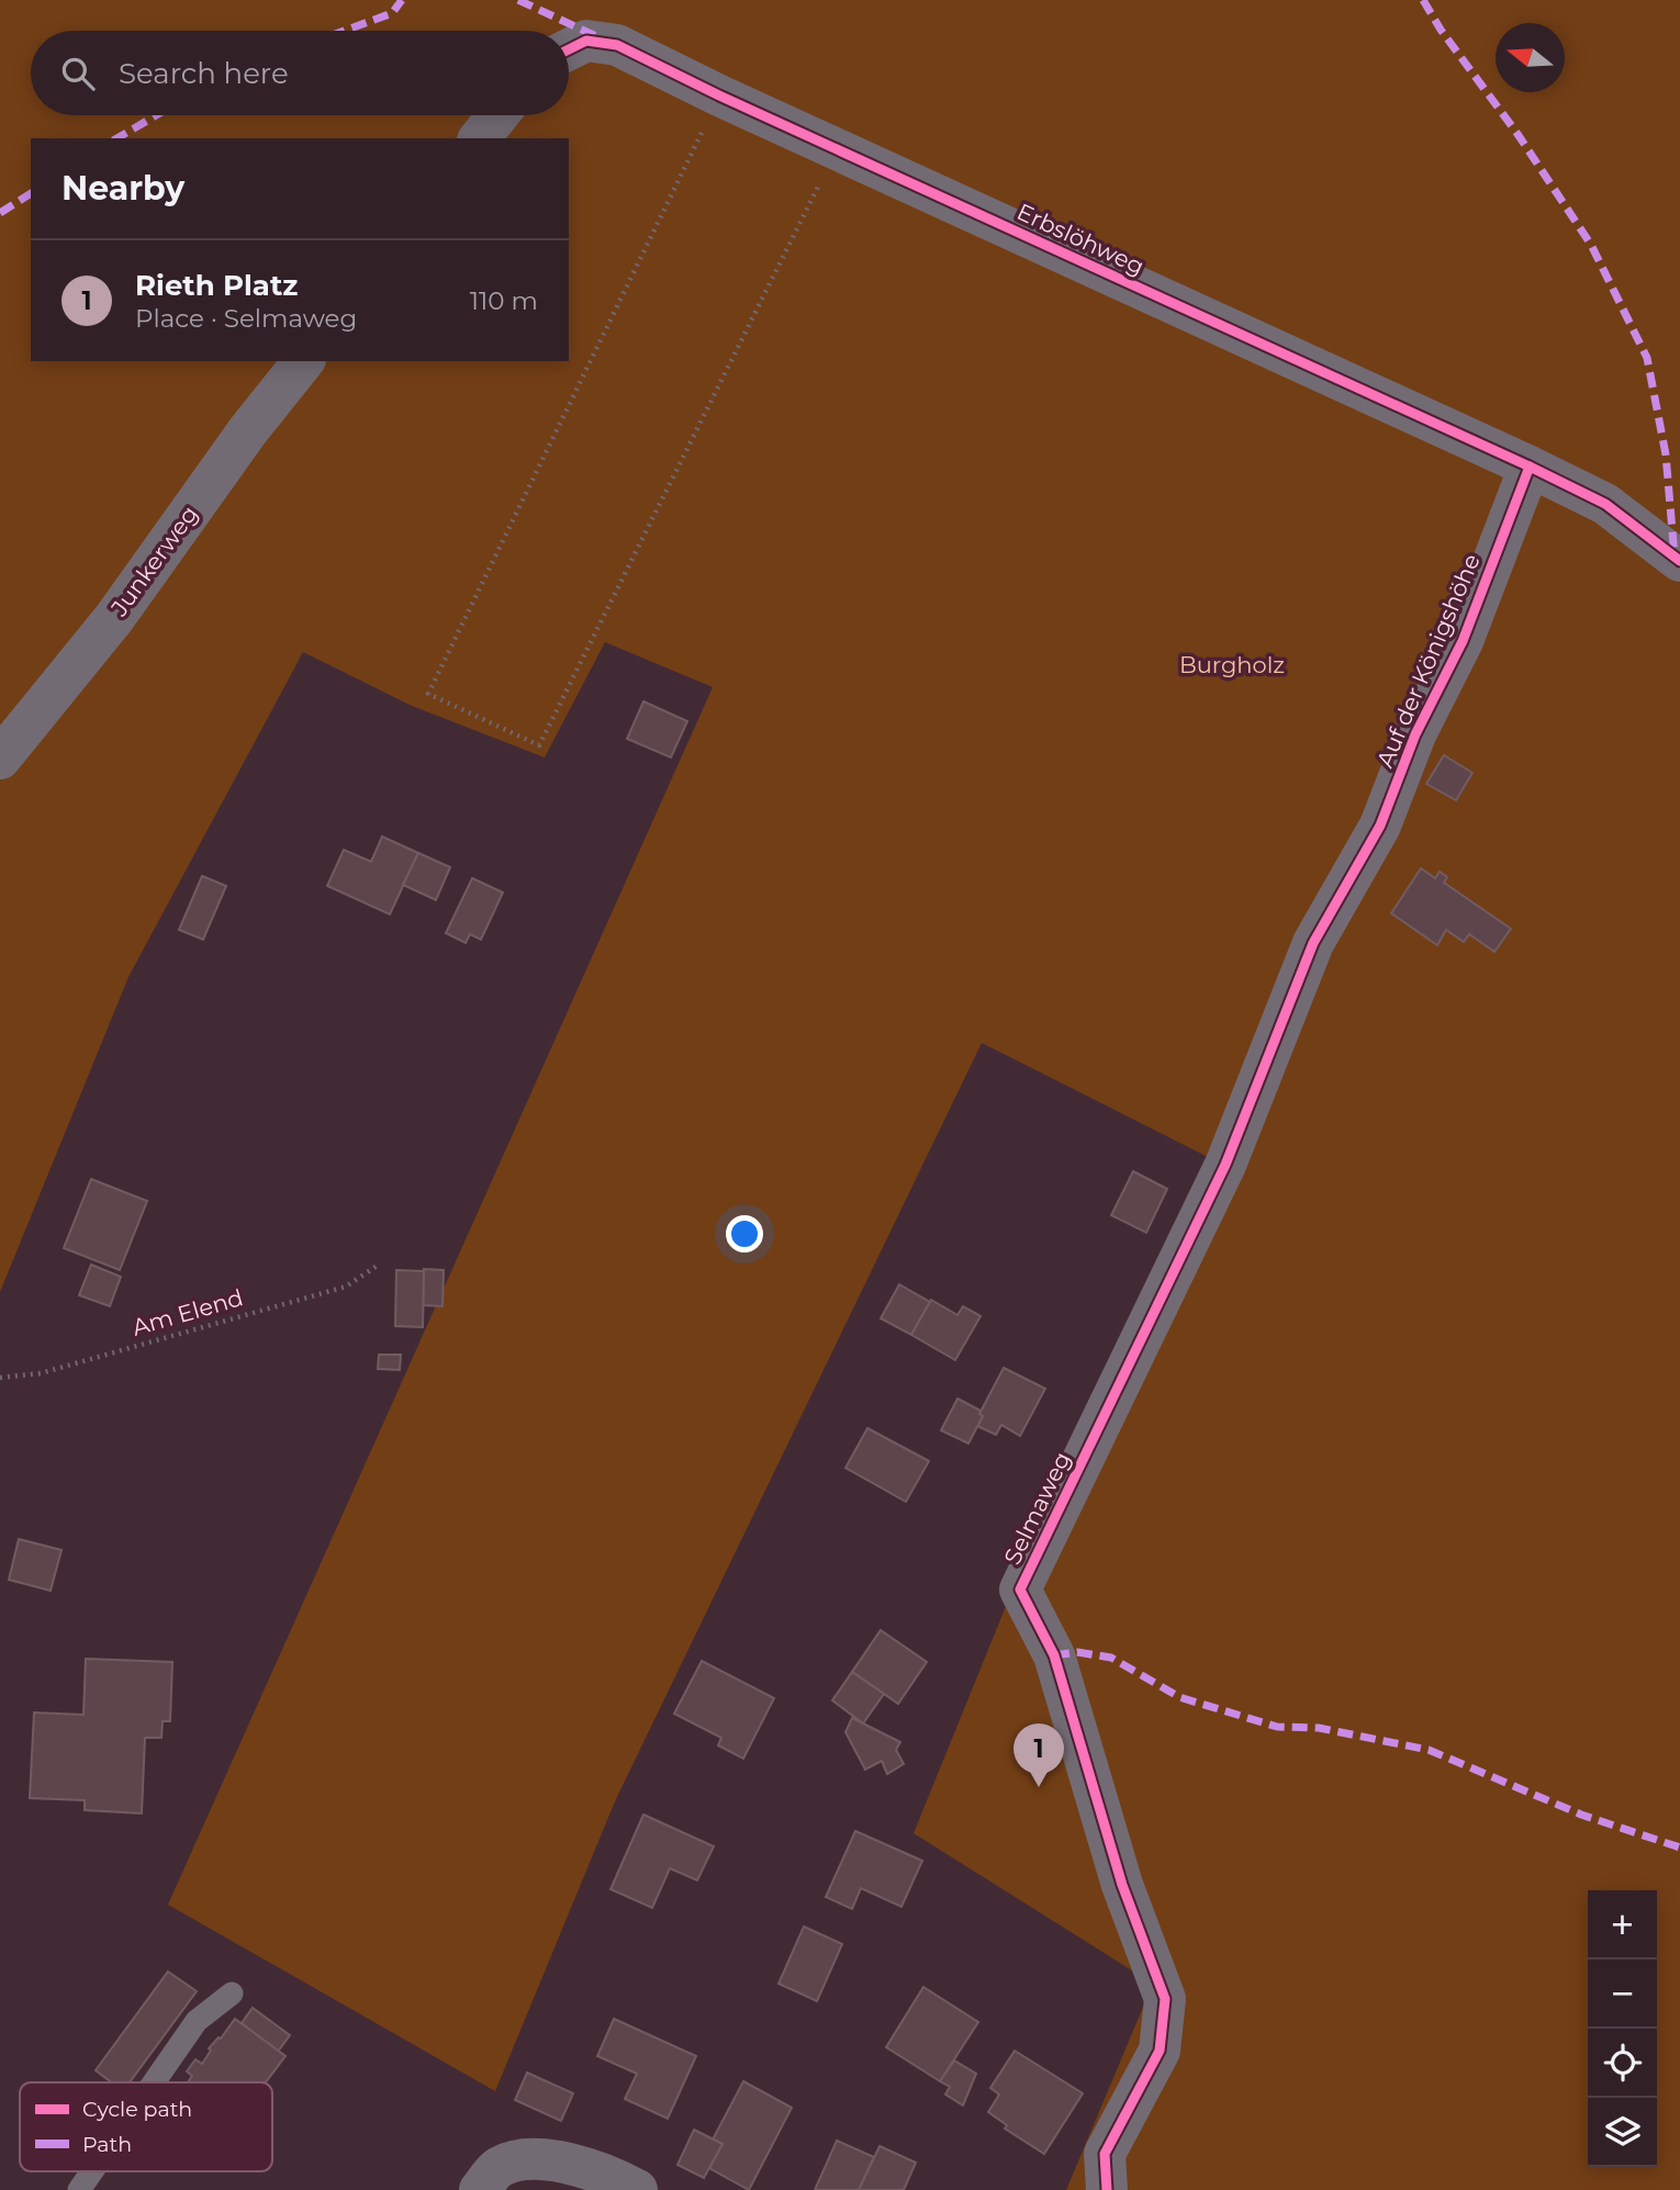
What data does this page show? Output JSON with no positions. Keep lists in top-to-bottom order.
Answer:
{
  "streets": {
    "street": [
      "Erbslöhweg",
      "Junkerweg",
      "Auf der Königshöhe",
      "Selmaweg"
    ],
    "path": ["Am Elend"]
  },
  "crossings": [
    ["Erbslöhweg", "Auf der Königshöhe"],
    ["Auf der Königshöhe", "Selmaweg"]
  ],
  "parks": ["Burgholz"],
  "legend": ["Cycle path", "Path"],
  "north": "left",
  "page": {
    "search": "Search here",
    "heading": "Nearby",
    "list": [
      {
        "mark": "1",
        "name": "Rieth Platz",
        "note": "Place · Selmaweg",
        "value": "110 m"
      }
    ],
    "pins": "1",
    "map_buttons": ["+", "−"]
  }
}
